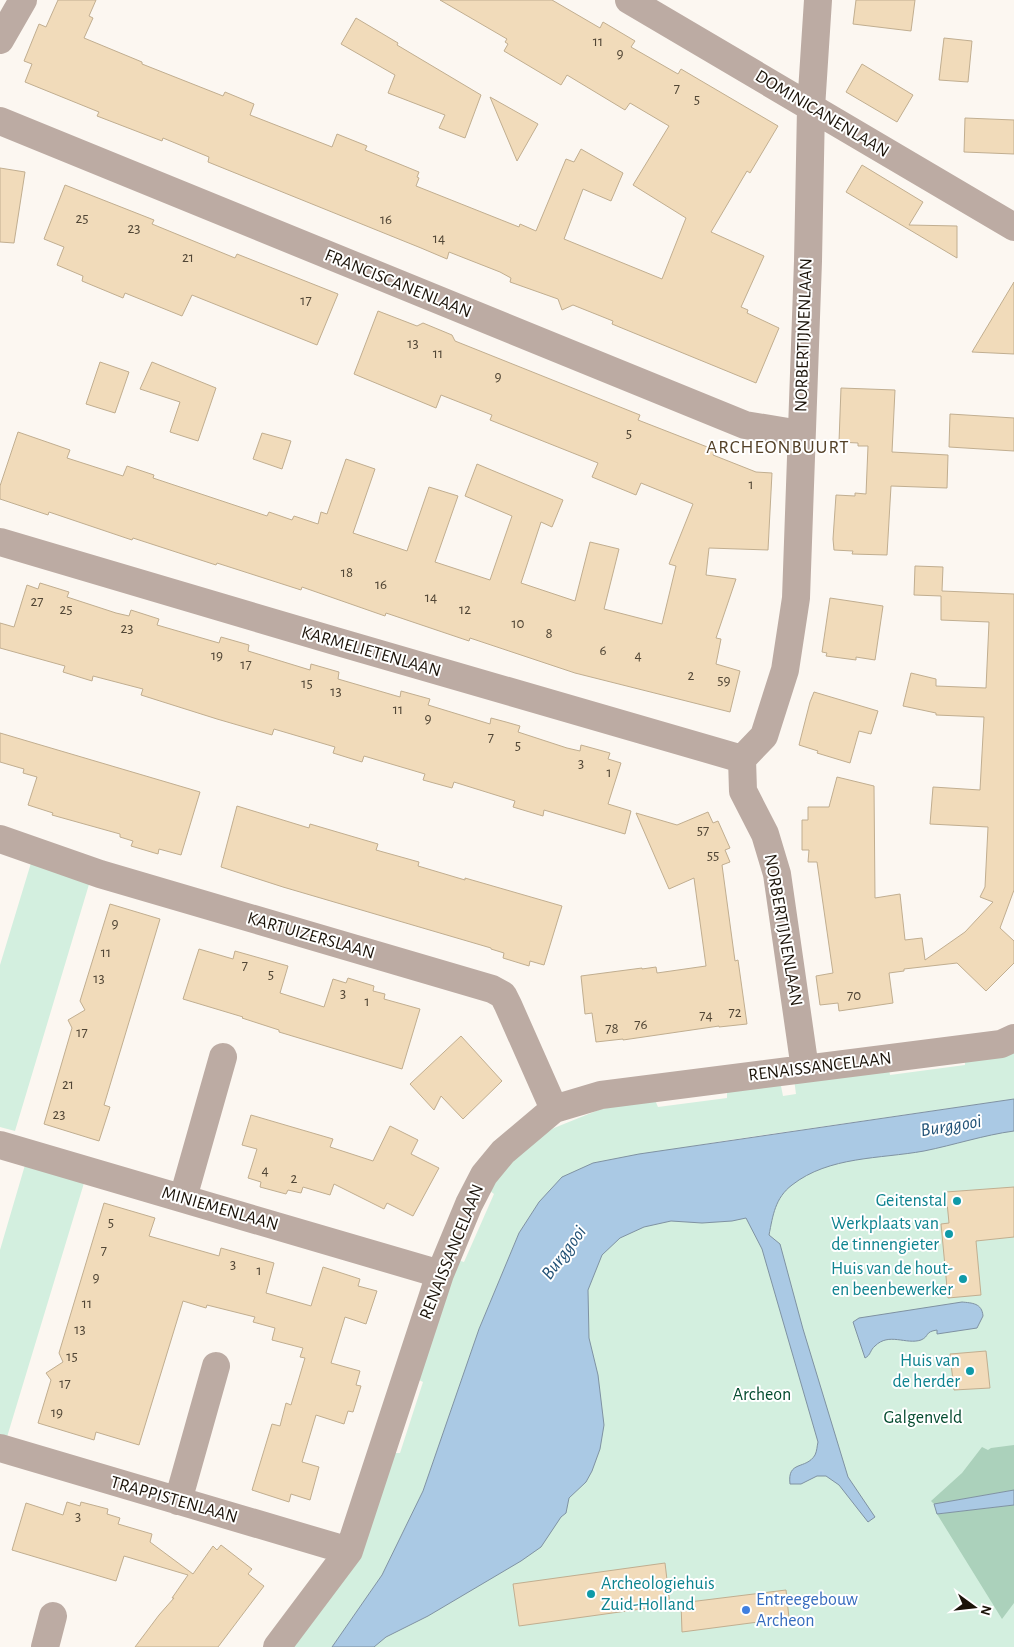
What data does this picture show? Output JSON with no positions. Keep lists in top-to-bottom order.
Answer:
{
  "streets": {
    "street": [
      "DOMINICANENLAAN",
      "FRANCISCANENLAAN",
      "NORBERTIJNENLAAN",
      "KARMELIETENLAAN",
      "KARTUIZERSLAAN",
      "RENAISSANCELAAN",
      "MINIEMENLAAN",
      "TRAPPISTENLAAN"
    ]
  },
  "crossings": [
    ["DOMINICANENLAAN", "NORBERTIJNENLAAN"],
    ["FRANCISCANENLAAN", "NORBERTIJNENLAAN"],
    ["NORBERTIJNENLAAN", "KARMELIETENLAAN"],
    ["NORBERTIJNENLAAN", "RENAISSANCELAAN"],
    ["KARTUIZERSLAAN", "RENAISSANCELAAN"],
    ["RENAISSANCELAAN", "MINIEMENLAAN"],
    ["RENAISSANCELAAN", "TRAPPISTENLAAN"]
  ],
  "districts": ["ARCHEONBUURT"],
  "water": ["Burggooi"],
  "parks": ["Archeon", "Galgenveld"],
  "places": [
    "Geitenstal",
    "Werkplaats van de tinnengieter",
    "Huis van de hout- en beenbewerker",
    "Huis van de herder",
    "Archeologiehuis Zuid-Holland",
    "Entreegebouw Archeon"
  ],
  "house_numbers": [
    "11",
    "9",
    "7",
    "5",
    "25",
    "16",
    "23",
    "14",
    "21",
    "17",
    "13",
    "11",
    "9",
    "5",
    "1",
    "18",
    "16",
    "14",
    "27",
    "25",
    "12",
    "10",
    "23",
    "8",
    "6",
    "19",
    "4",
    "17",
    "2",
    "59",
    "15",
    "13",
    "11",
    "9",
    "7",
    "5",
    "3",
    "1",
    "57",
    "55",
    "9",
    "11",
    "7",
    "5",
    "13",
    "3",
    "70",
    "1",
    "72",
    "74",
    "76",
    "78",
    "17",
    "21",
    "23",
    "4",
    "2",
    "5",
    "7",
    "3",
    "1",
    "9",
    "11",
    "13",
    "15",
    "17",
    "19",
    "3"
  ],
  "north": "right"
}
